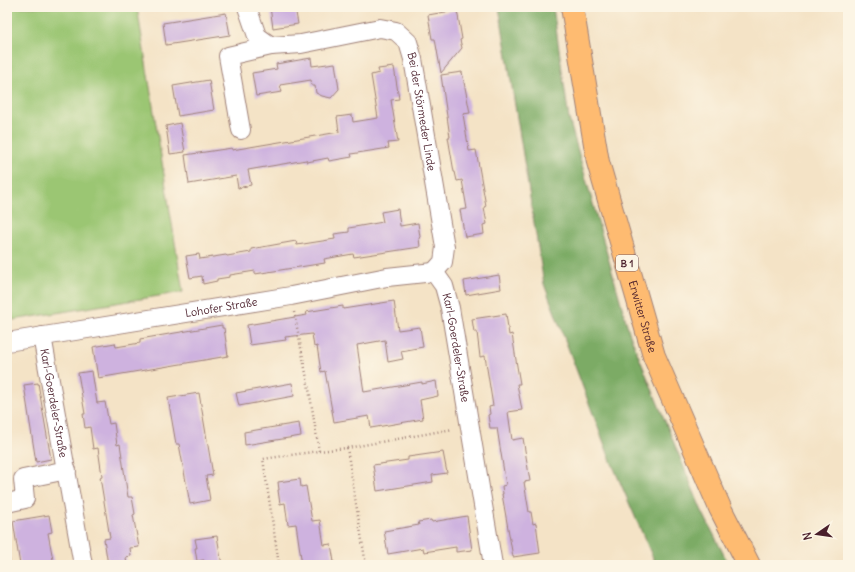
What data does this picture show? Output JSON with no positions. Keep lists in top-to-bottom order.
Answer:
{
  "streets": {
    "main road": ["B 1", "Erwitter Straße"],
    "street": ["Bei der Störmeder Linde", "Lohofer Straße", "Karl-Goerdeler-Straße"]
  },
  "crossings": [
    ["Bei der Störmeder Linde", "Lohofer Straße"],
    ["Bei der Störmeder Linde", "Karl-Goerdeler-Straße"],
    ["Lohofer Straße", "Karl-Goerdeler-Straße"]
  ],
  "north": "left"
}
